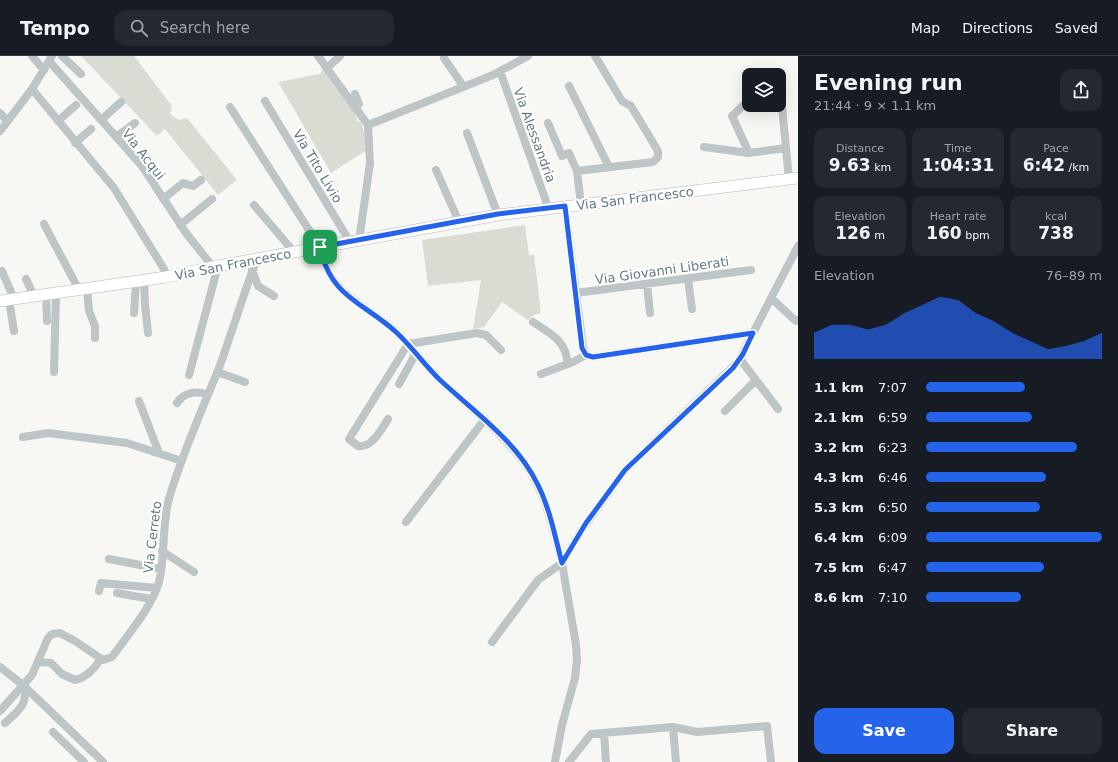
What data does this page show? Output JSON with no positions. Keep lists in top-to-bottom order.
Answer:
{
  "streets": {
    "main road": ["Via San Francesco"],
    "street": [
      "Via Alessandria",
      "Via Acqui",
      "Via Tito Livio",
      "Via Giovanni Liberati",
      "Via Cerreto"
    ]
  },
  "crossings": [
    ["Via Alessandria", "Via San Francesco"],
    ["Via Acqui", "Via San Francesco"],
    ["Via Tito Livio", "Via San Francesco"],
    ["Via San Francesco", "Via Cerreto"]
  ],
  "page": {
    "header": "Tempo",
    "search": "Search here",
    "nav": ["Map", "Directions", "Saved"],
    "heading": ["Evening run", "21:44 · 9 × 1.1 km"],
    "stats": [
      ["Distance", "9.63 km"],
      ["Time", "1:04:31"],
      ["Pace", "6:42 /km"],
      ["Elevation", "126 m"],
      ["Heart rate", "160 bpm"],
      ["kcal", "738"]
    ],
    "chart": ["Elevation", "76–89 m"],
    "list": [
      {
        "name": "1.1 km",
        "note": "7:07"
      },
      {
        "name": "2.1 km",
        "note": "6:59"
      },
      {
        "name": "3.2 km",
        "note": "6:23"
      },
      {
        "name": "4.3 km",
        "note": "6:46"
      },
      {
        "name": "5.3 km",
        "note": "6:50"
      },
      {
        "name": "6.4 km",
        "note": "6:09"
      },
      {
        "name": "7.5 km",
        "note": "6:47"
      },
      {
        "name": "8.6 km",
        "note": "7:10"
      }
    ],
    "buttons": ["Save", "Share"]
  }
}
